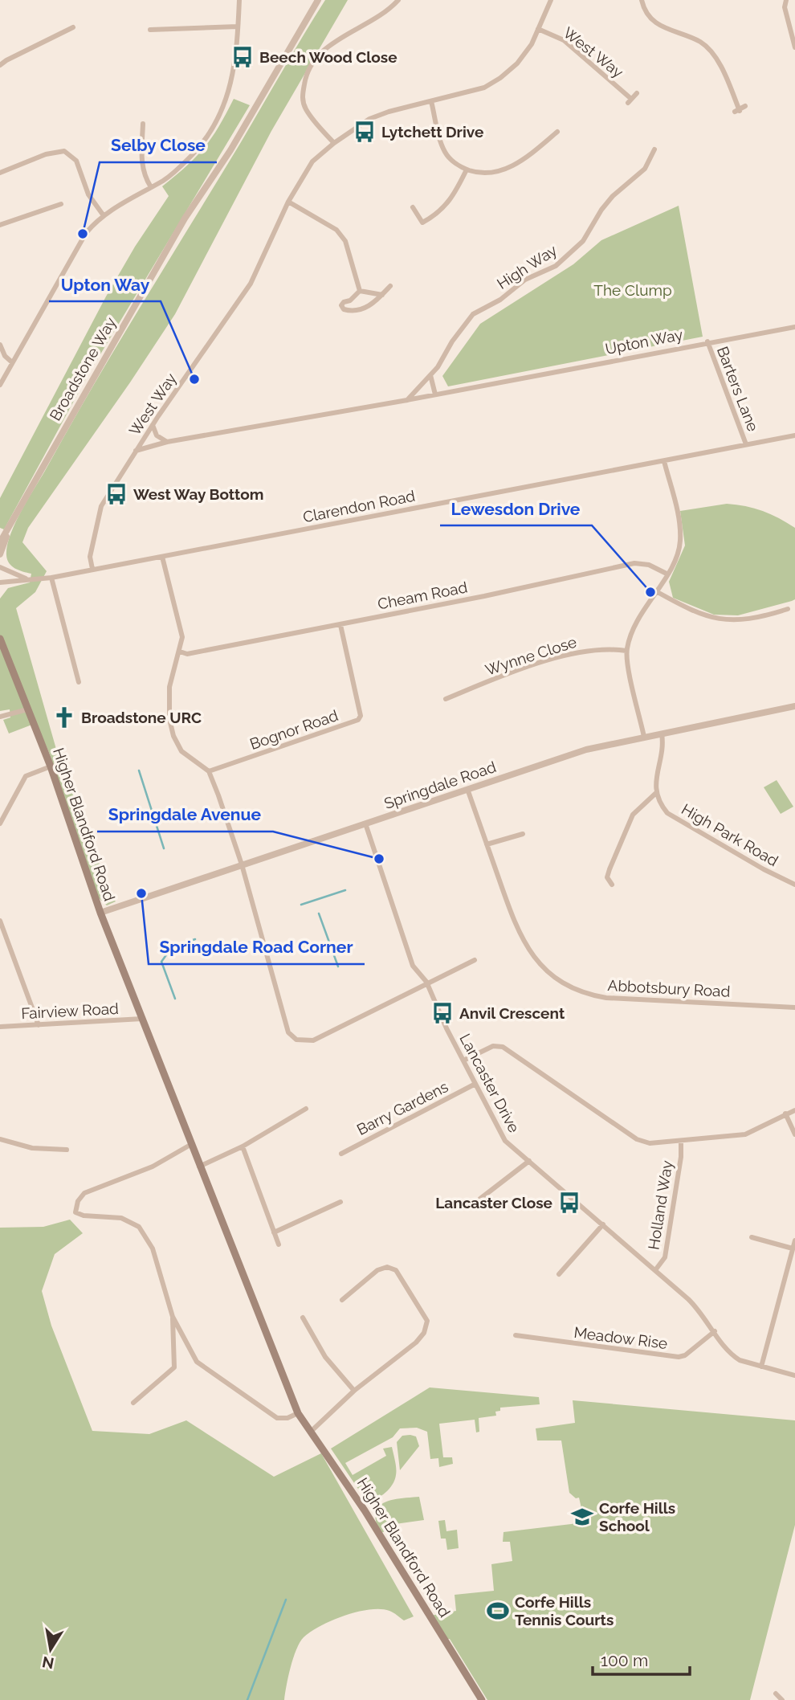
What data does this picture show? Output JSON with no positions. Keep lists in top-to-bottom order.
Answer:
{
  "streets": {
    "main road": ["Higher Blandford Road"],
    "street": [
      "West Way",
      "High Way",
      "Upton Way",
      "Broadstone Way",
      "Barters Lane",
      "Clarendon Road",
      "Cheam Road",
      "Wynne Close",
      "Bognor Road",
      "Springdale Road",
      "High Park Road",
      "Abbotsbury Road",
      "Fairview Road",
      "Lancaster Drive",
      "Barry Gardens",
      "Holland Way",
      "Meadow Rise"
    ]
  },
  "crossings": [
    ["West Way", "Upton Way"],
    ["West Way", "Clarendon Road"],
    ["High Way", "Upton Way"],
    ["Upton Way", "Barters Lane"],
    ["Barters Lane", "Clarendon Road"],
    ["Cheam Road", "Bognor Road"],
    ["Springdale Road", "Higher Blandford Road"],
    ["Springdale Road", "Abbotsbury Road"],
    ["Springdale Road", "Lancaster Drive"],
    ["Higher Blandford Road", "Fairview Road"],
    ["Lancaster Drive", "Barry Gardens"],
    ["Lancaster Drive", "Holland Way"],
    ["Lancaster Drive", "Meadow Rise"]
  ],
  "parks": ["The Clump"],
  "places": {
    "bus stop": [
      "Beech Wood Close",
      "Lytchett Drive",
      "West Way Bottom",
      "Anvil Crescent",
      "Lancaster Close"
    ],
    "other": [
      "Selby Close",
      "Upton Way",
      "Lewesdon Drive",
      "Springdale Avenue",
      "Springdale Road Corner"
    ],
    "church": ["Broadstone URC"],
    "school or university": ["Corfe Hills School"],
    "sports": ["Corfe Hills Tennis Courts"]
  },
  "scale_bar": "100 m",
  "north": "bottom"
}
